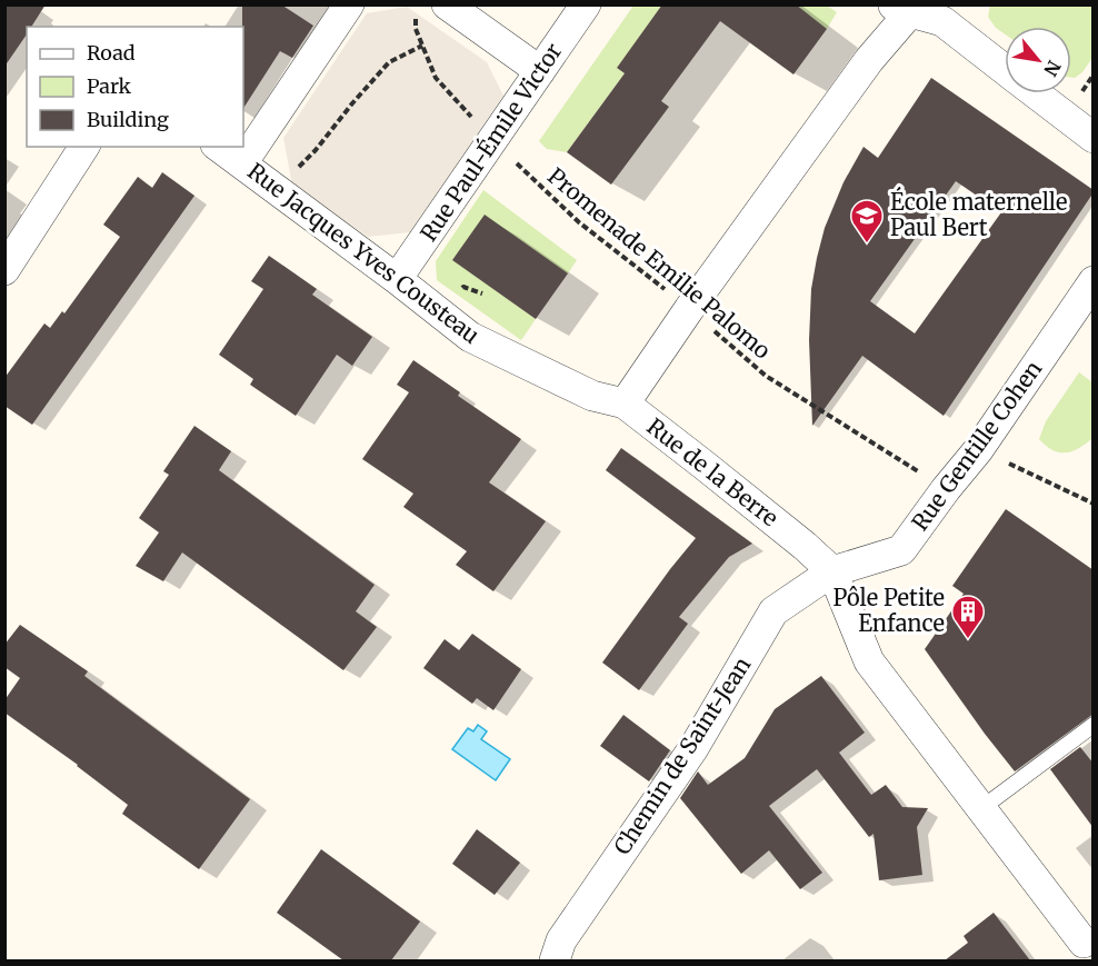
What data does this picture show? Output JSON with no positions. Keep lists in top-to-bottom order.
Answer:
{
  "streets": {
    "street": [
      "Rue Paul-Émile Victor",
      "Rue Jacques Yves Cousteau",
      "Rue Gentille Cohen",
      "Rue de la Berre",
      "Chemin de Saint-Jean"
    ],
    "path": ["Promenade Emilie Palomo"]
  },
  "crossings": [
    ["Rue Paul-Émile Victor", "Rue Jacques Yves Cousteau"],
    ["Rue Paul-Émile Victor", "Promenade Emilie Palomo"],
    ["Rue Jacques Yves Cousteau", "Rue de la Berre"],
    ["Promenade Emilie Palomo", "Rue Gentille Cohen"],
    ["Promenade Emilie Palomo", "Rue de la Berre"],
    ["Rue Gentille Cohen", "Rue de la Berre"],
    ["Rue Gentille Cohen", "Chemin de Saint-Jean"],
    ["Rue de la Berre", "Chemin de Saint-Jean"]
  ],
  "places": {
    "school or university": ["École maternelle Paul Bert"],
    "building": ["Pôle Petite Enfance"]
  },
  "legend": ["Road", "Park", "Building"],
  "north": "bottom right"
}
